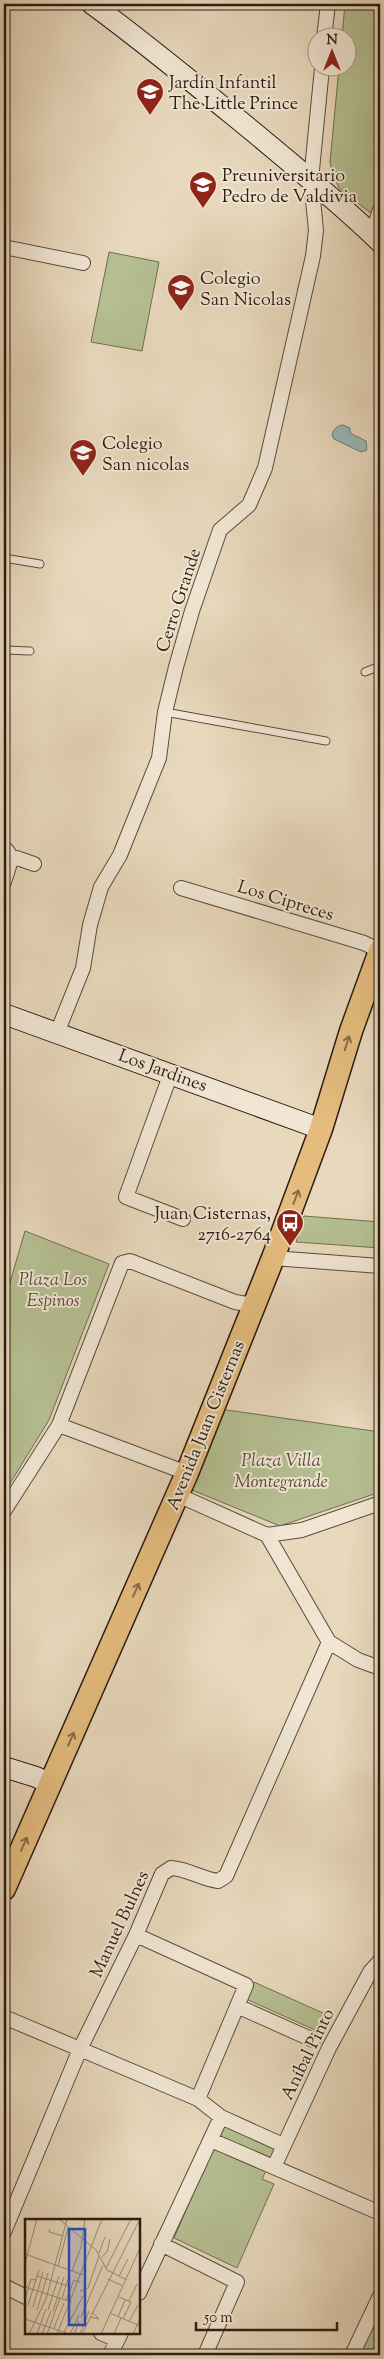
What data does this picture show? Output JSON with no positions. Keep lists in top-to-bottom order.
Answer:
{
  "streets": {
    "main road": ["Avenida Juan Cisternas"],
    "street": [
      "Cerro Grande",
      "Los Cipreces",
      "Los Jardines",
      "Manuel Bulnes",
      "Aníbal Pinto"
    ]
  },
  "crossings": [
    ["Cerro Grande", "Los Jardines"],
    ["Los Cipreces", "Avenida Juan Cisternas"],
    ["Los Jardines", "Avenida Juan Cisternas"]
  ],
  "one_way": ["Avenida Juan Cisternas"],
  "parks": ["Plaza Los Espinos", "Plaza Villa Montegrande"],
  "places": {
    "school or university": [
      "Jardín Infantil The Little Prince",
      "Preuniversitario Pedro de Valdivia",
      "Colegio San Nicolas",
      "Colegio San nicolas"
    ],
    "bus stop": ["Juan Cisternas, 2716-2764"]
  },
  "scale_bar": "50 m",
  "north": "top"
}
